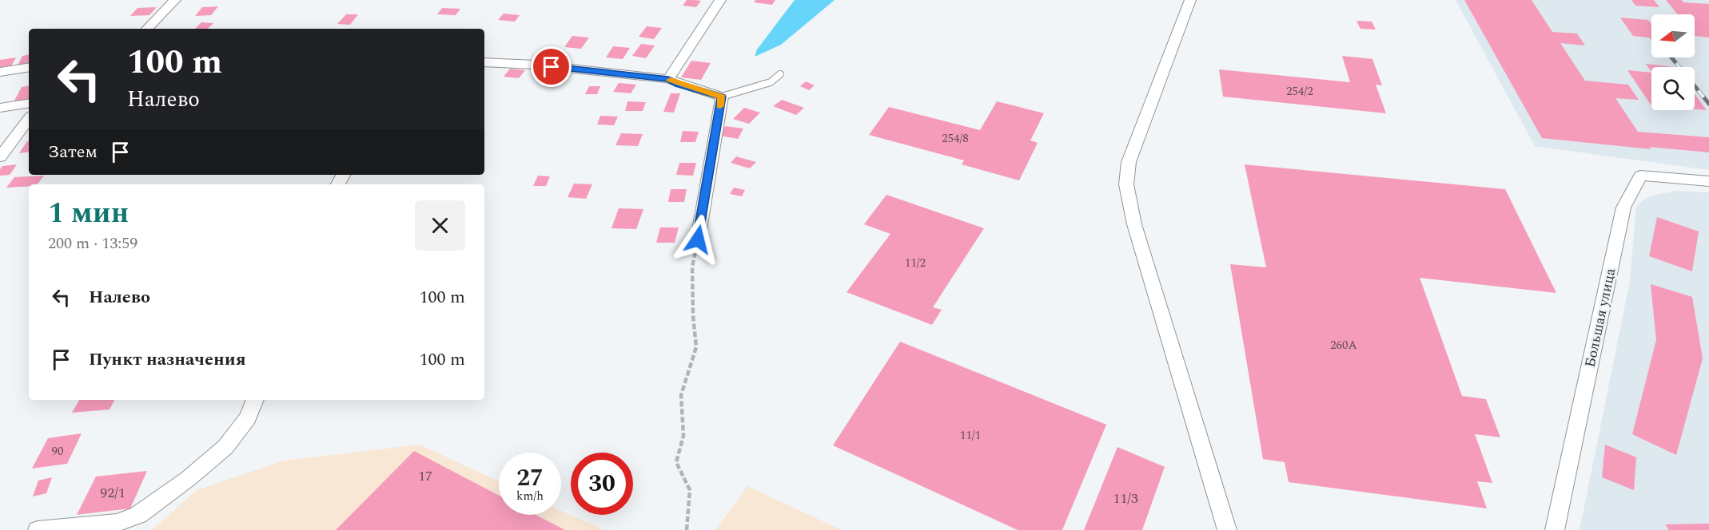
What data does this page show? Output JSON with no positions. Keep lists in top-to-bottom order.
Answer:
{
  "streets": {
    "street": ["Большая улица"]
  },
  "house_numbers": [
    "254/2",
    "254/8",
    "11/2",
    "260А",
    "11/1",
    "90",
    "17",
    "92/1",
    "11/3"
  ],
  "north": "left",
  "page": {
    "turn": ["100 m", "Налево"],
    "then": "Затем",
    "heading": ["1 мин", "200 m · 13:59"],
    "list": [
      {
        "name": "Налево",
        "value": "100 m"
      },
      {
        "name": "Пункт назначения",
        "value": "100 m"
      }
    ],
    "speed": "27 km/h",
    "limit": "30"
  }
}
